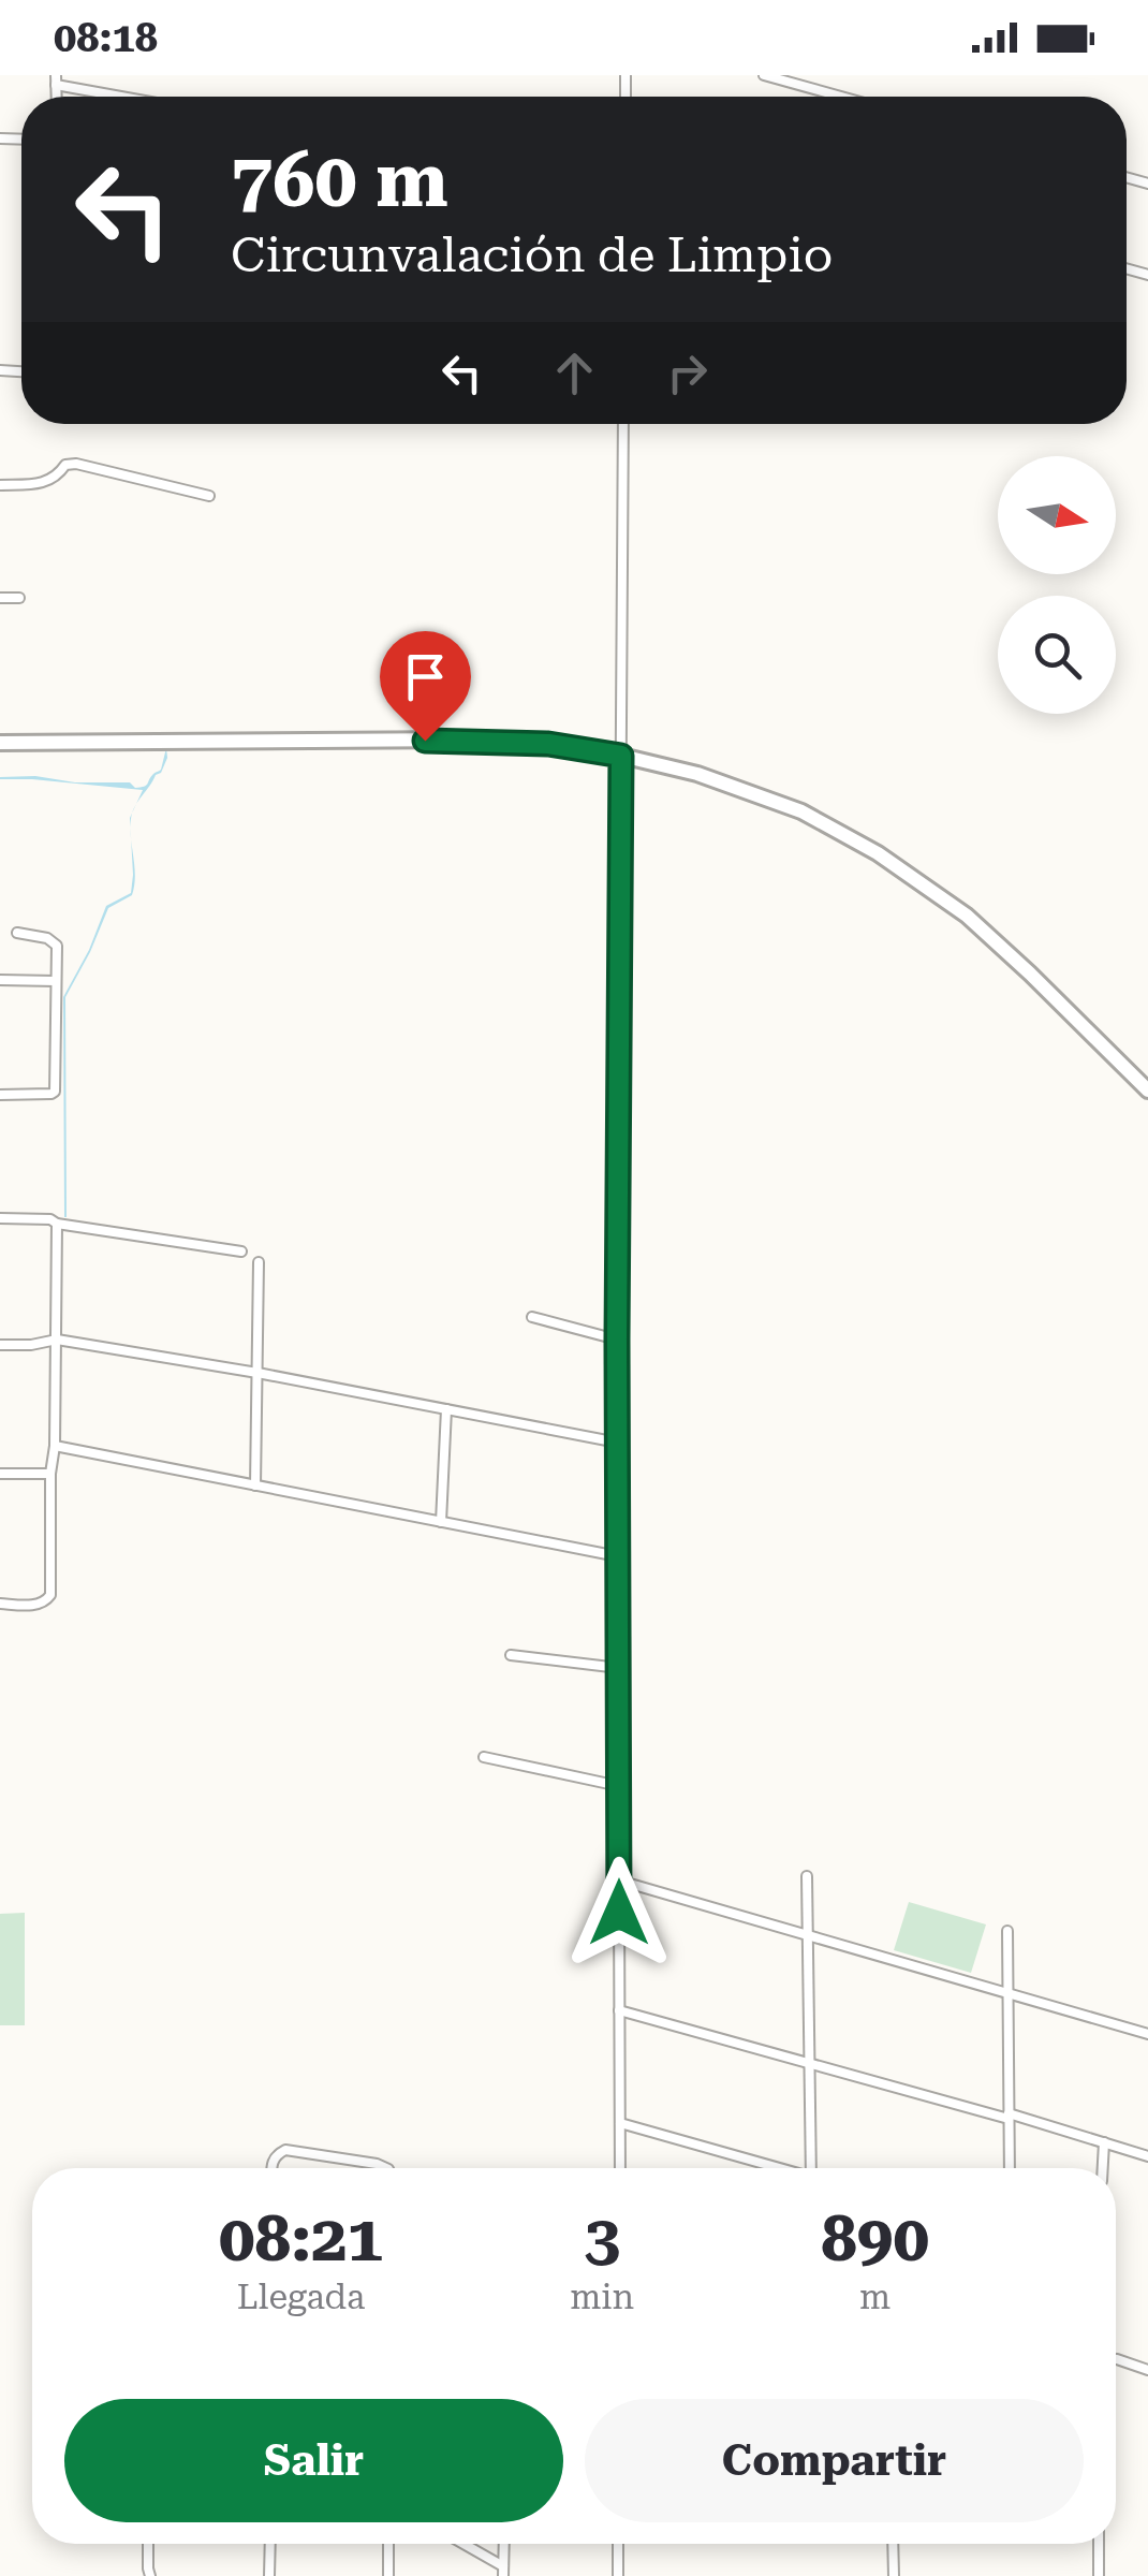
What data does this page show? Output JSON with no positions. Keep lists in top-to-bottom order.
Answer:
{
  "north": "right",
  "page": {
    "status": "08:18",
    "turn": ["760 m", "Circunvalación de Limpio"],
    "eta": [
      "08:21",
      "Llegada",
      "3",
      "min",
      "890",
      "m"
    ],
    "buttons": ["Salir", "Compartir"]
  }
}
